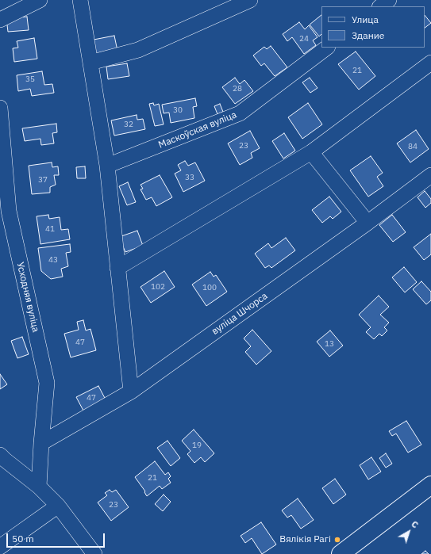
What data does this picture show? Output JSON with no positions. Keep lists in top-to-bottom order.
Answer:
{
  "streets": {
    "street": ["Маскоўская вуліца", "Усходняя вуліца", "вуліца Шчорса"]
  },
  "crossings": [
    ["Усходняя вуліца", "вуліца Шчорса"]
  ],
  "places": ["Вялікія Рагі"],
  "house_numbers": [
    "24",
    "21",
    "35",
    "28",
    "30",
    "32",
    "23",
    "84",
    "33",
    "37",
    "41",
    "43",
    "102",
    "100",
    "47",
    "13",
    "47",
    "19",
    "21",
    "23"
  ],
  "legend": ["Улица", "Здание"],
  "scale_bar": "50 m",
  "north": "top right"
}
